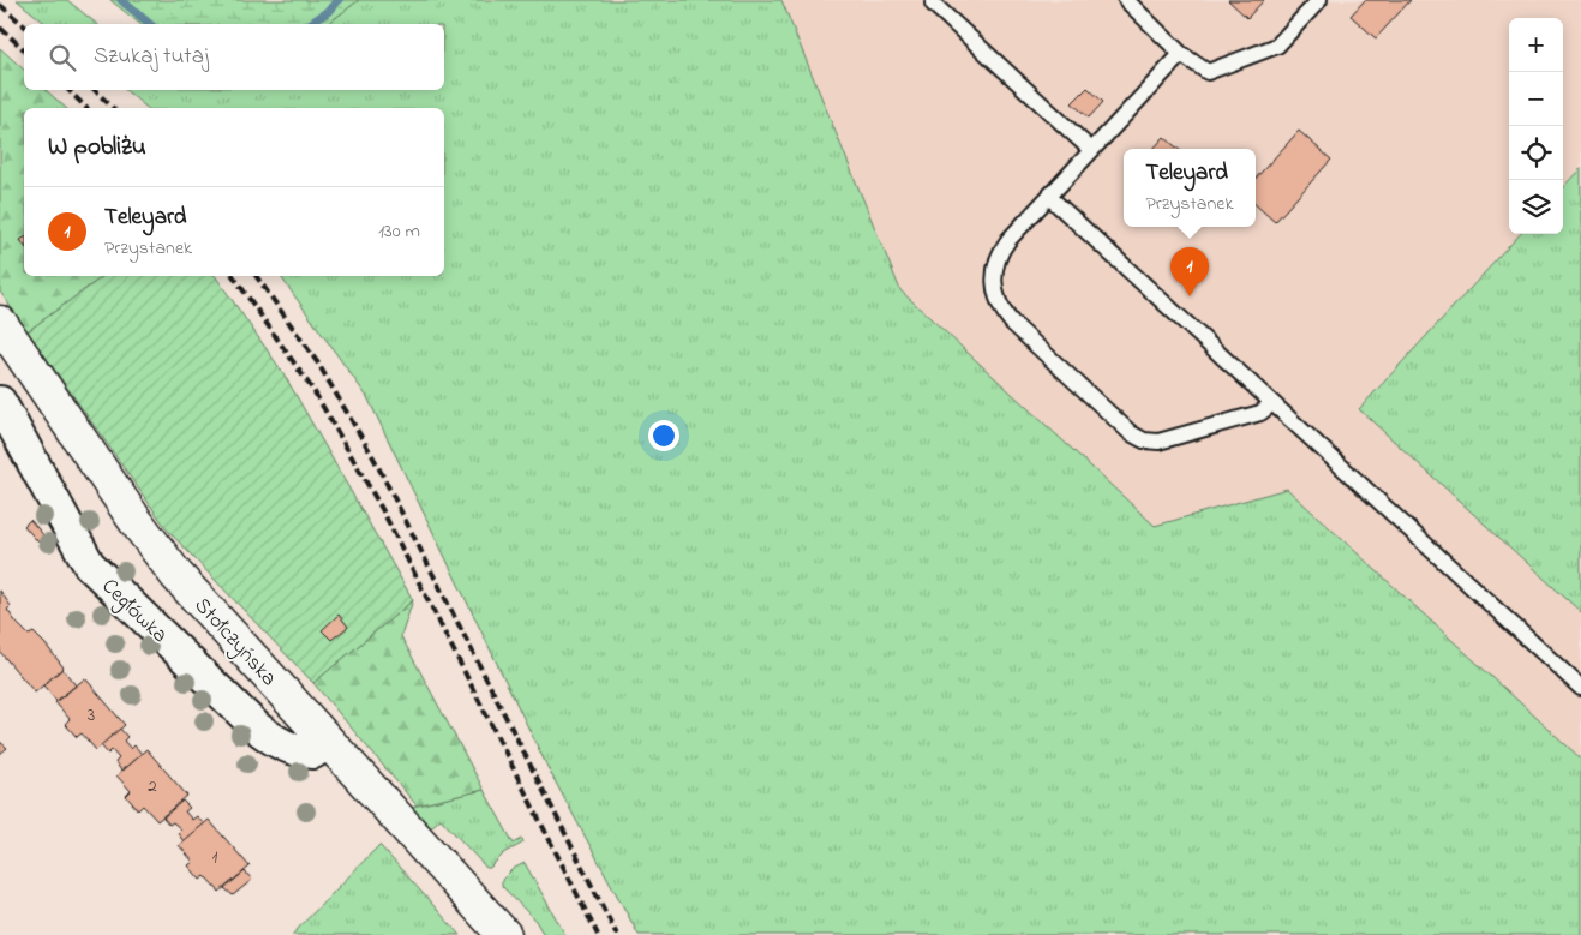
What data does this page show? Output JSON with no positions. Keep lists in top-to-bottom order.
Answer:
{
  "streets": {
    "street": ["Cegłówka", "Stołczyńska"]
  },
  "crossings": [
    ["Cegłówka", "Stołczyńska"]
  ],
  "house_numbers": ["3", "2", "1"],
  "page": {
    "map_buttons": ["+", "−"],
    "search": "Szukaj tutaj",
    "heading": "W pobliżu",
    "popup": ["Teleyard", "Przystanek"],
    "list": [
      {
        "mark": "1",
        "name": "Teleyard",
        "note": "Przystanek",
        "value": "130 m"
      }
    ],
    "pins": "1"
  }
}
